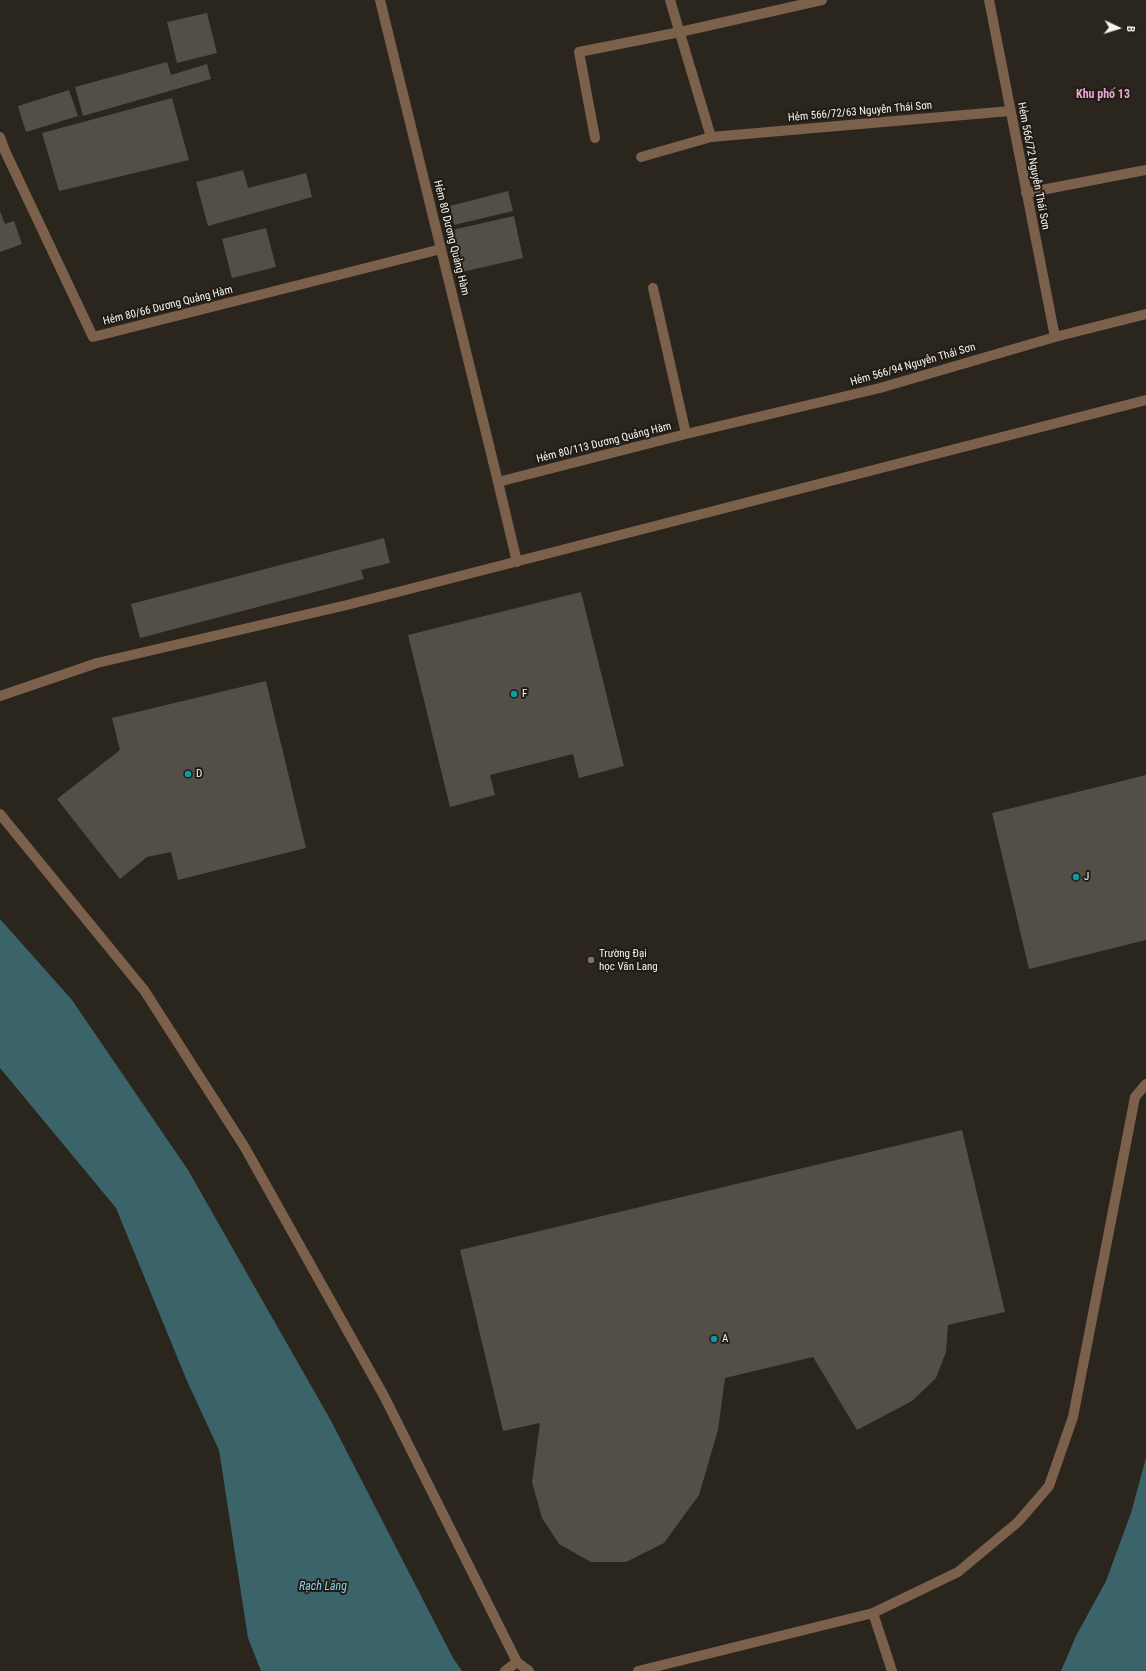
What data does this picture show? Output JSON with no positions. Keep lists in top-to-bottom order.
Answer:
{
  "streets": {
    "street": [
      "Hẻm 566/72/63 Nguyễn Thái Sơn",
      "Hẻm 566/72 Nguyễn Thái Sơn",
      "Hẻm 80 Dương Quảng Hàm",
      "Hẻm 80/66 Dương Quảng Hàm",
      "Hẻm 566/94 Nguyễn Thái Sơn",
      "Hẻm 80/113 Dương Quảng Hàm"
    ]
  },
  "crossings": [
    ["Hẻm 566/72/63 Nguyễn Thái Sơn", "Hẻm 566/72 Nguyễn Thái Sơn"],
    ["Hẻm 566/72 Nguyễn Thái Sơn", "Hẻm 566/94 Nguyễn Thái Sơn"],
    ["Hẻm 80 Dương Quảng Hàm", "Hẻm 80/66 Dương Quảng Hàm"],
    ["Hẻm 80 Dương Quảng Hàm", "Hẻm 80/113 Dương Quảng Hàm"],
    ["Hẻm 566/94 Nguyễn Thái Sơn", "Hẻm 80/113 Dương Quảng Hàm"]
  ],
  "districts": ["Khu phố 13"],
  "water": ["Rạch Lăng"],
  "places": [
    "F",
    "D",
    "J",
    "Trường Đại học Văn Lang",
    "A"
  ],
  "north": "right"
}
